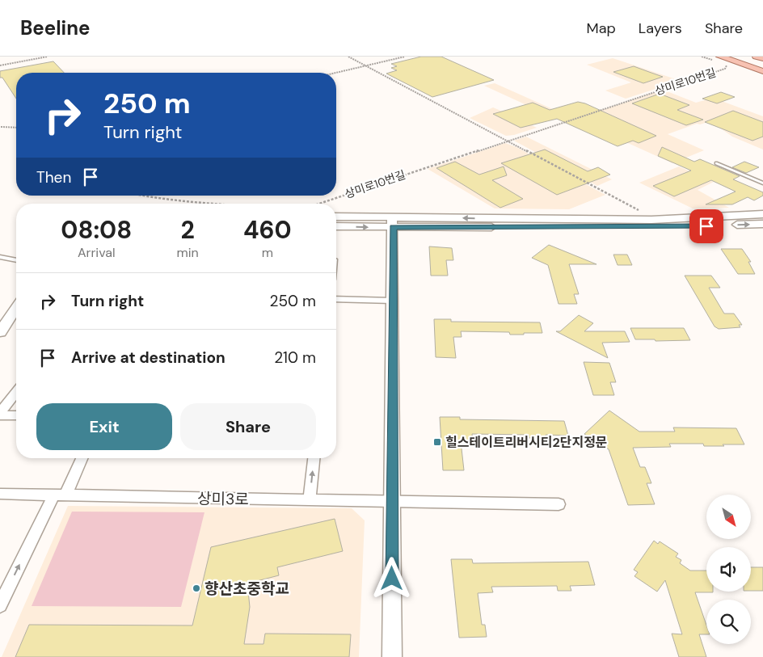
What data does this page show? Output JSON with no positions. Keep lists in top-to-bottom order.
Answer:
{
  "streets": {
    "street": ["상미3로"],
    "path": ["상미로10번길"]
  },
  "places": {
    "transit": ["힐스테이트리버시티2단지정문"],
    "other": ["향산초중학교"]
  },
  "north": "bottom right",
  "page": {
    "header": "Beeline",
    "nav": ["Map", "Layers", "Share"],
    "turn": ["250 m", "Turn right"],
    "then": "Then",
    "eta": [
      "08:08",
      "Arrival",
      "2",
      "min",
      "460",
      "m"
    ],
    "list": [
      {
        "name": "Turn right",
        "value": "250 m"
      },
      {
        "name": "Arrive at destination",
        "value": "210 m"
      }
    ],
    "buttons": ["Exit", "Share"]
  }
}
